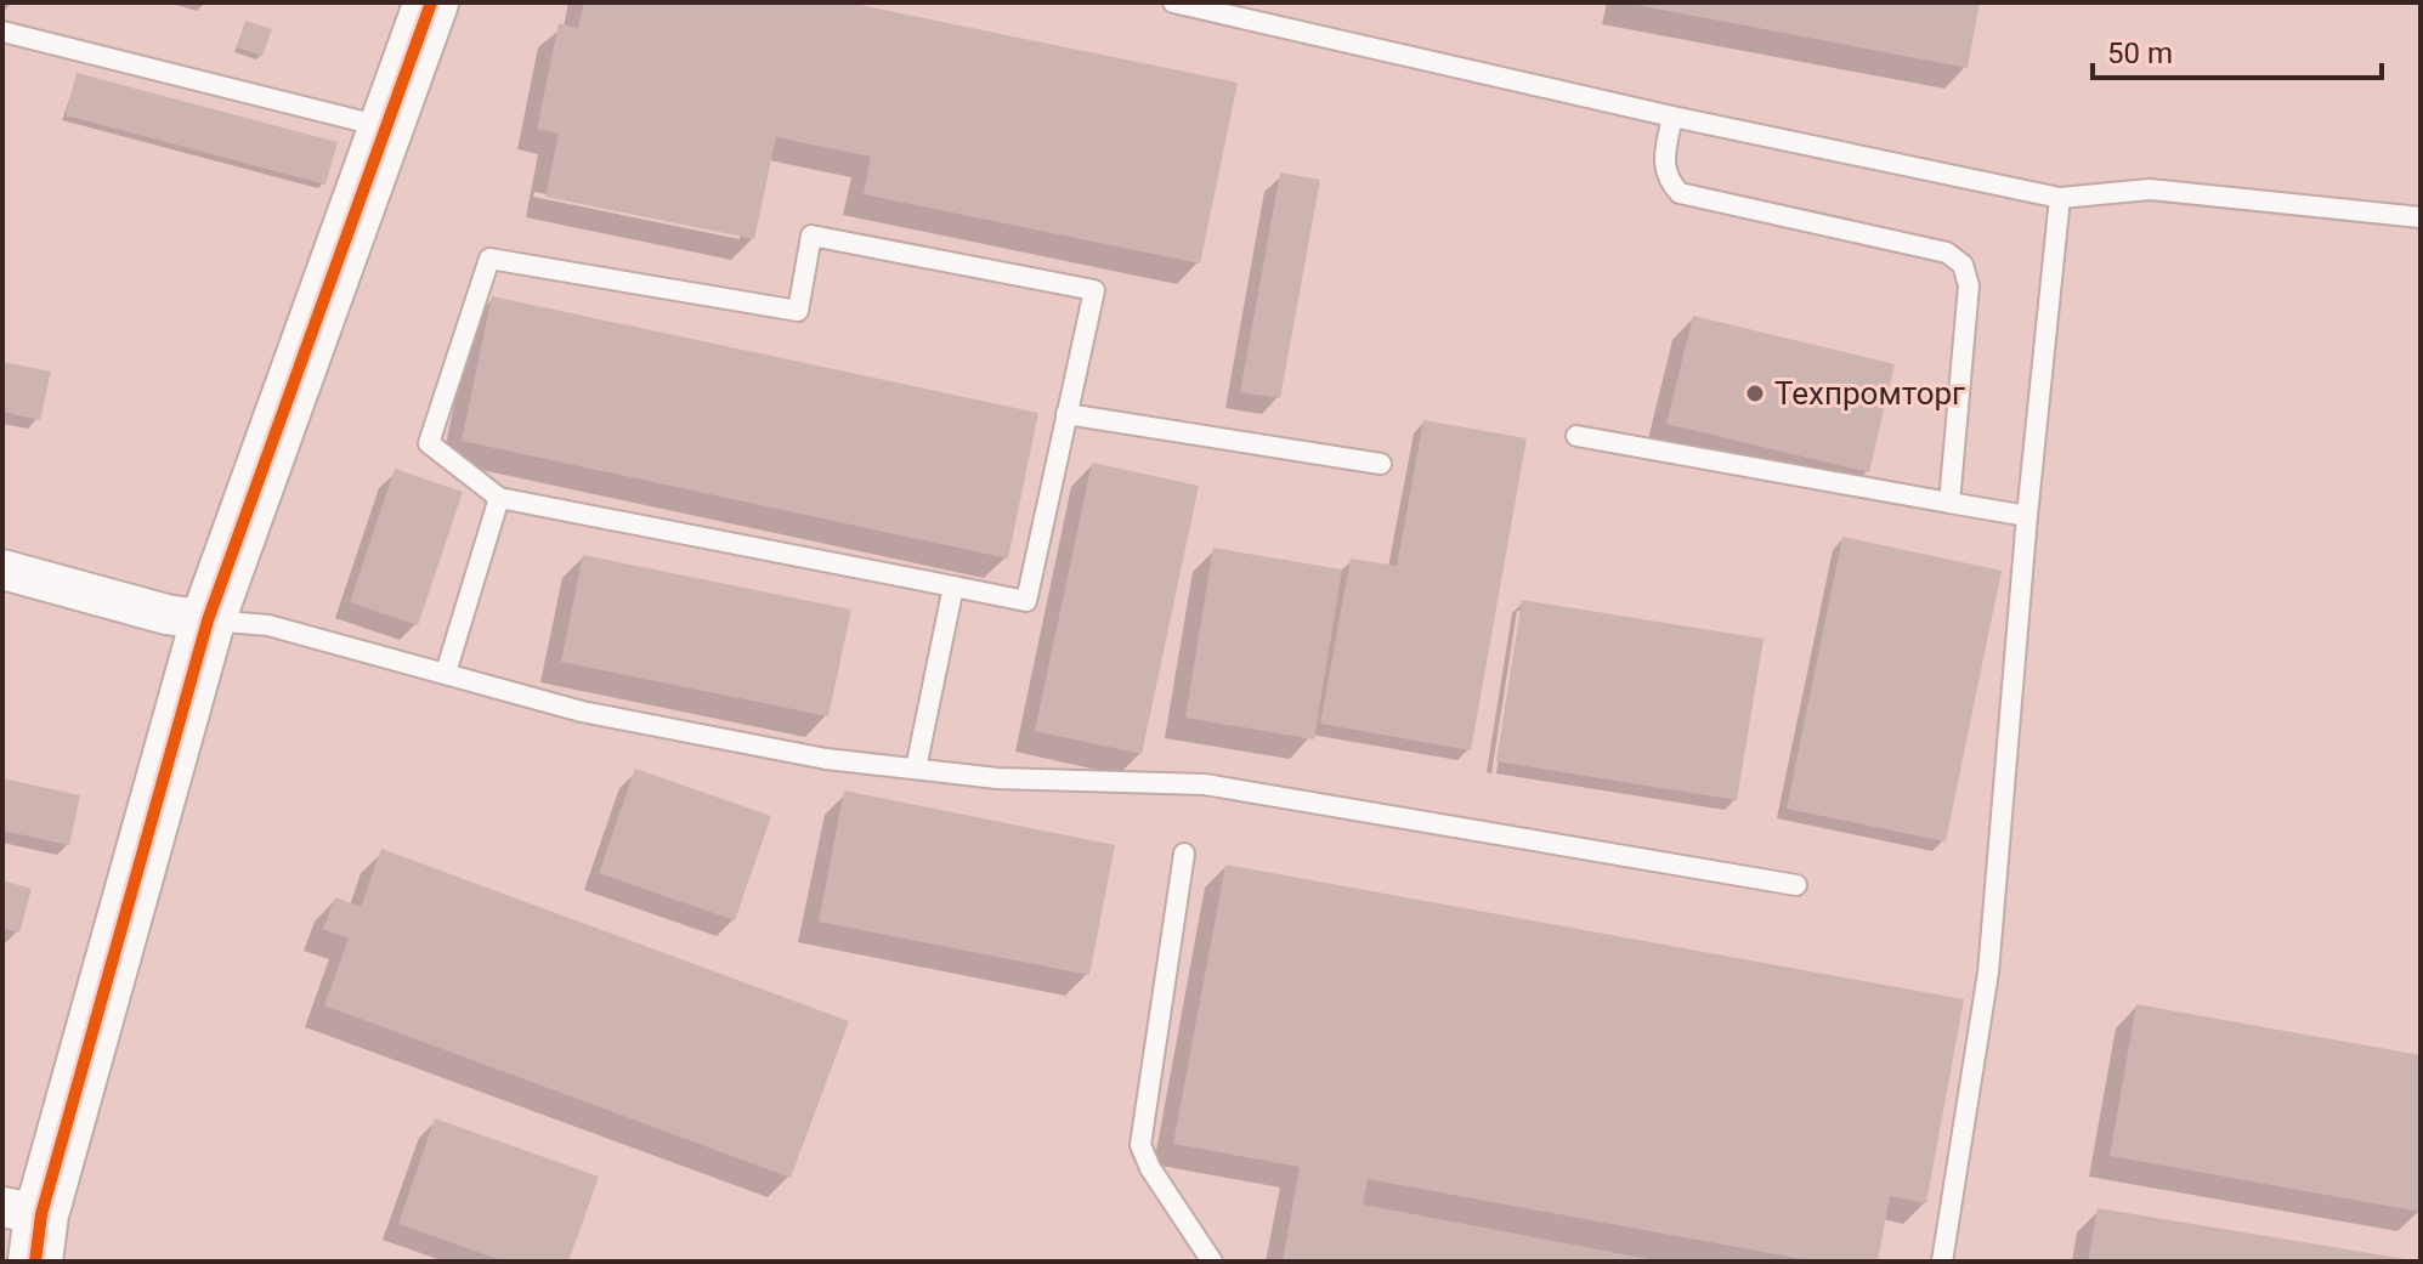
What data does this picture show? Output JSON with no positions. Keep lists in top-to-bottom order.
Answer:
{
  "places": ["Техпромторг"],
  "scale_bar": "50 m"
}
